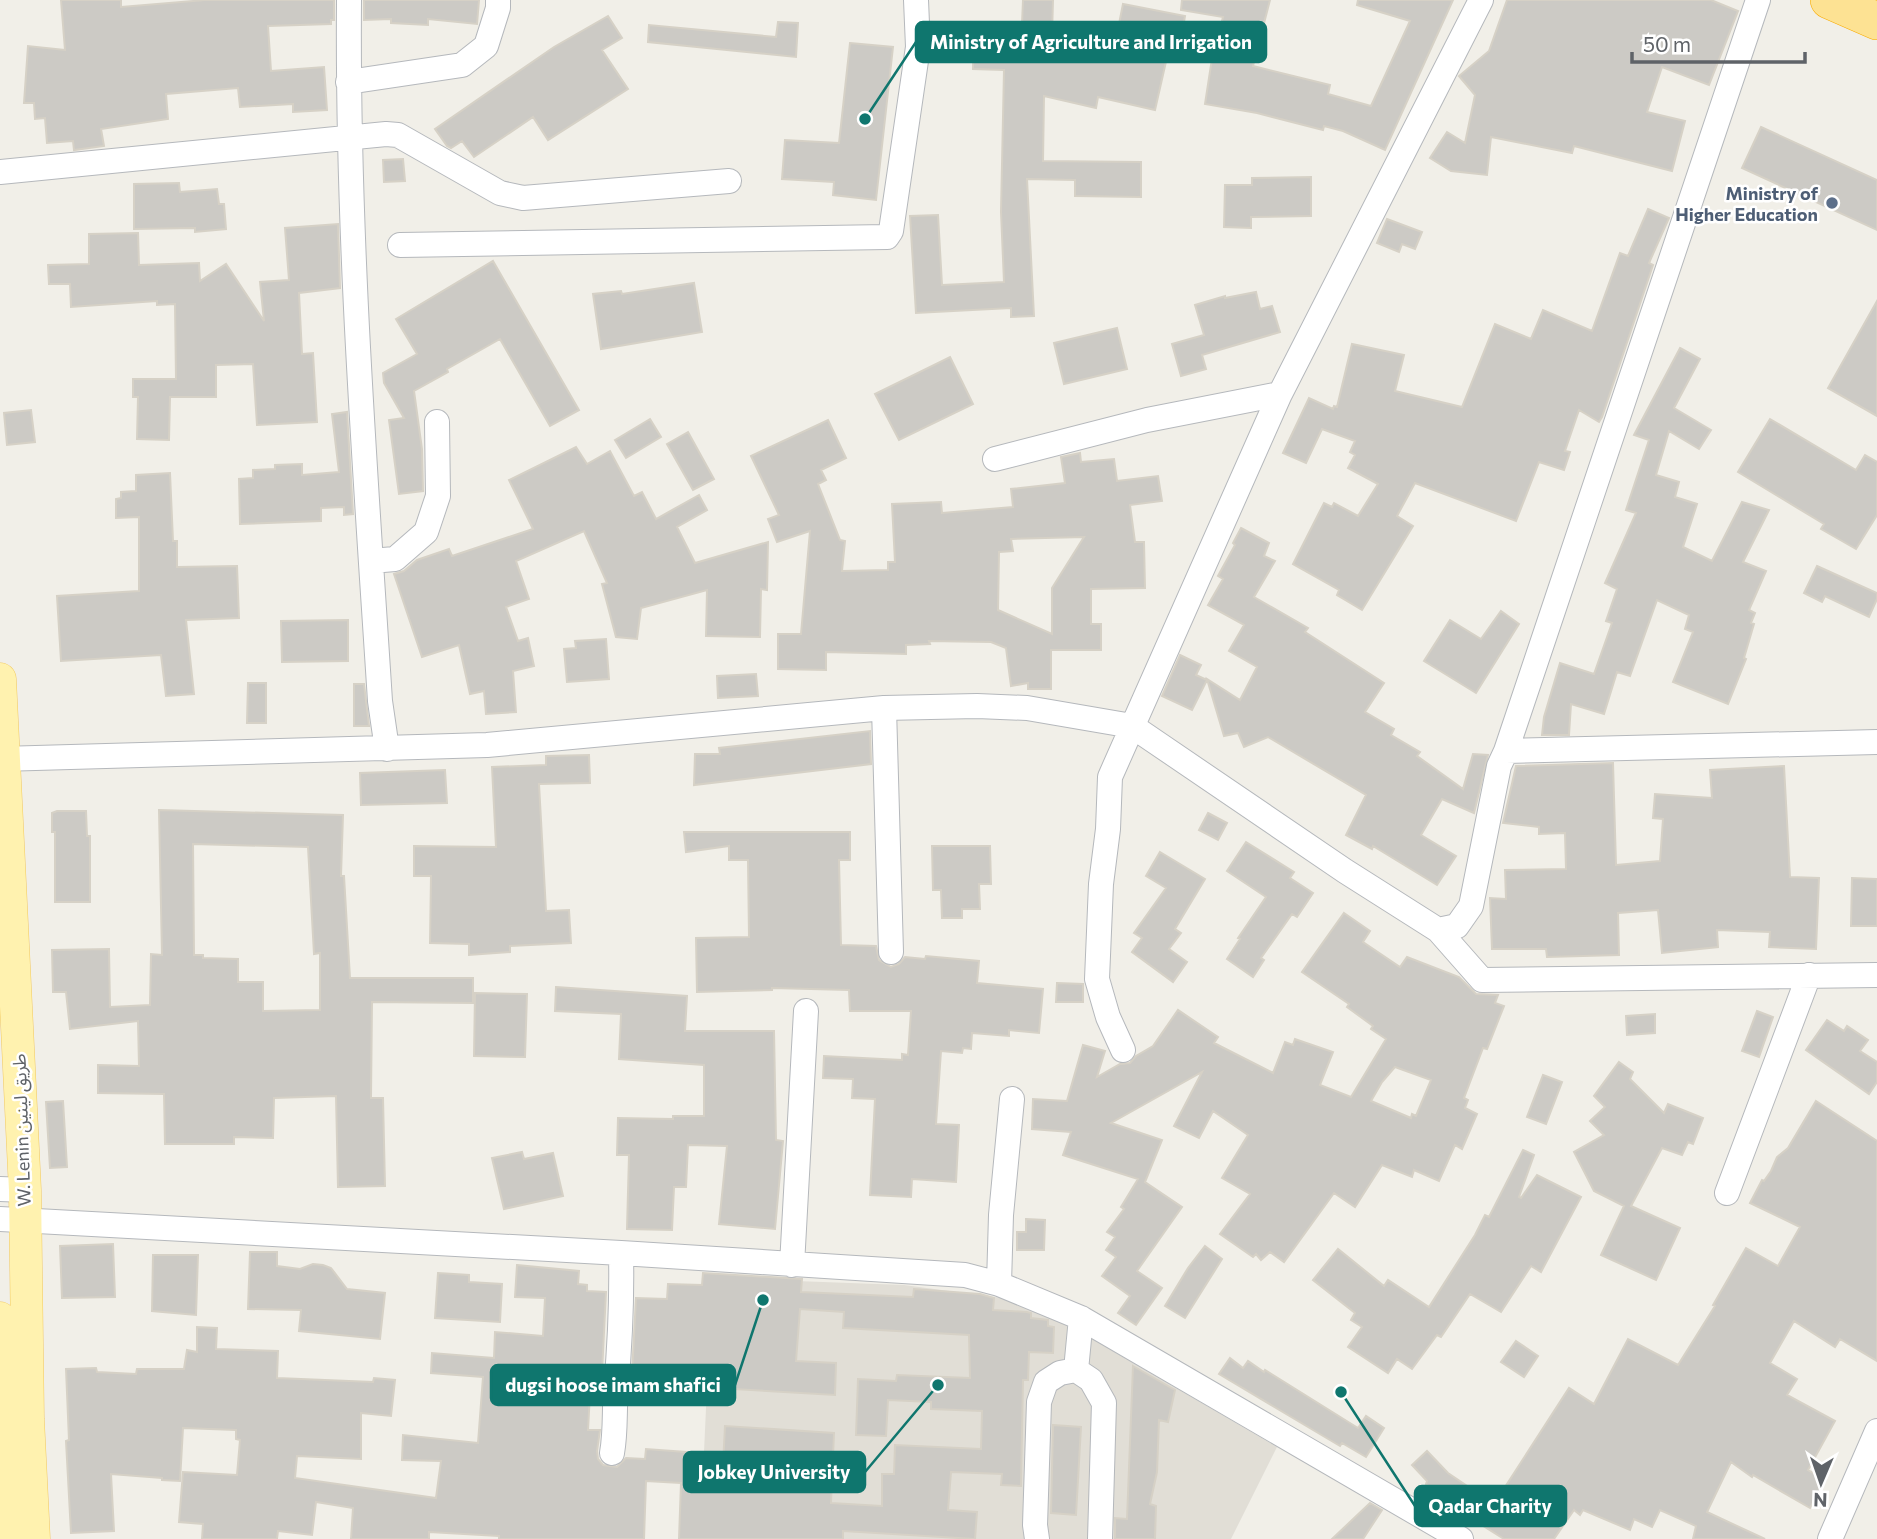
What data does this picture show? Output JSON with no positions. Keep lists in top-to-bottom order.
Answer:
{
  "streets": {
    "main road": ["W. Lenin طريق لينين"]
  },
  "places": [
    "Ministry of Agriculture and Irrigation",
    "Ministry of Higher Education",
    "dugsi hoose imam shafici",
    "Jobkey University",
    "Qadar Charity"
  ],
  "scale_bar": "50 m",
  "north": "bottom"
}
